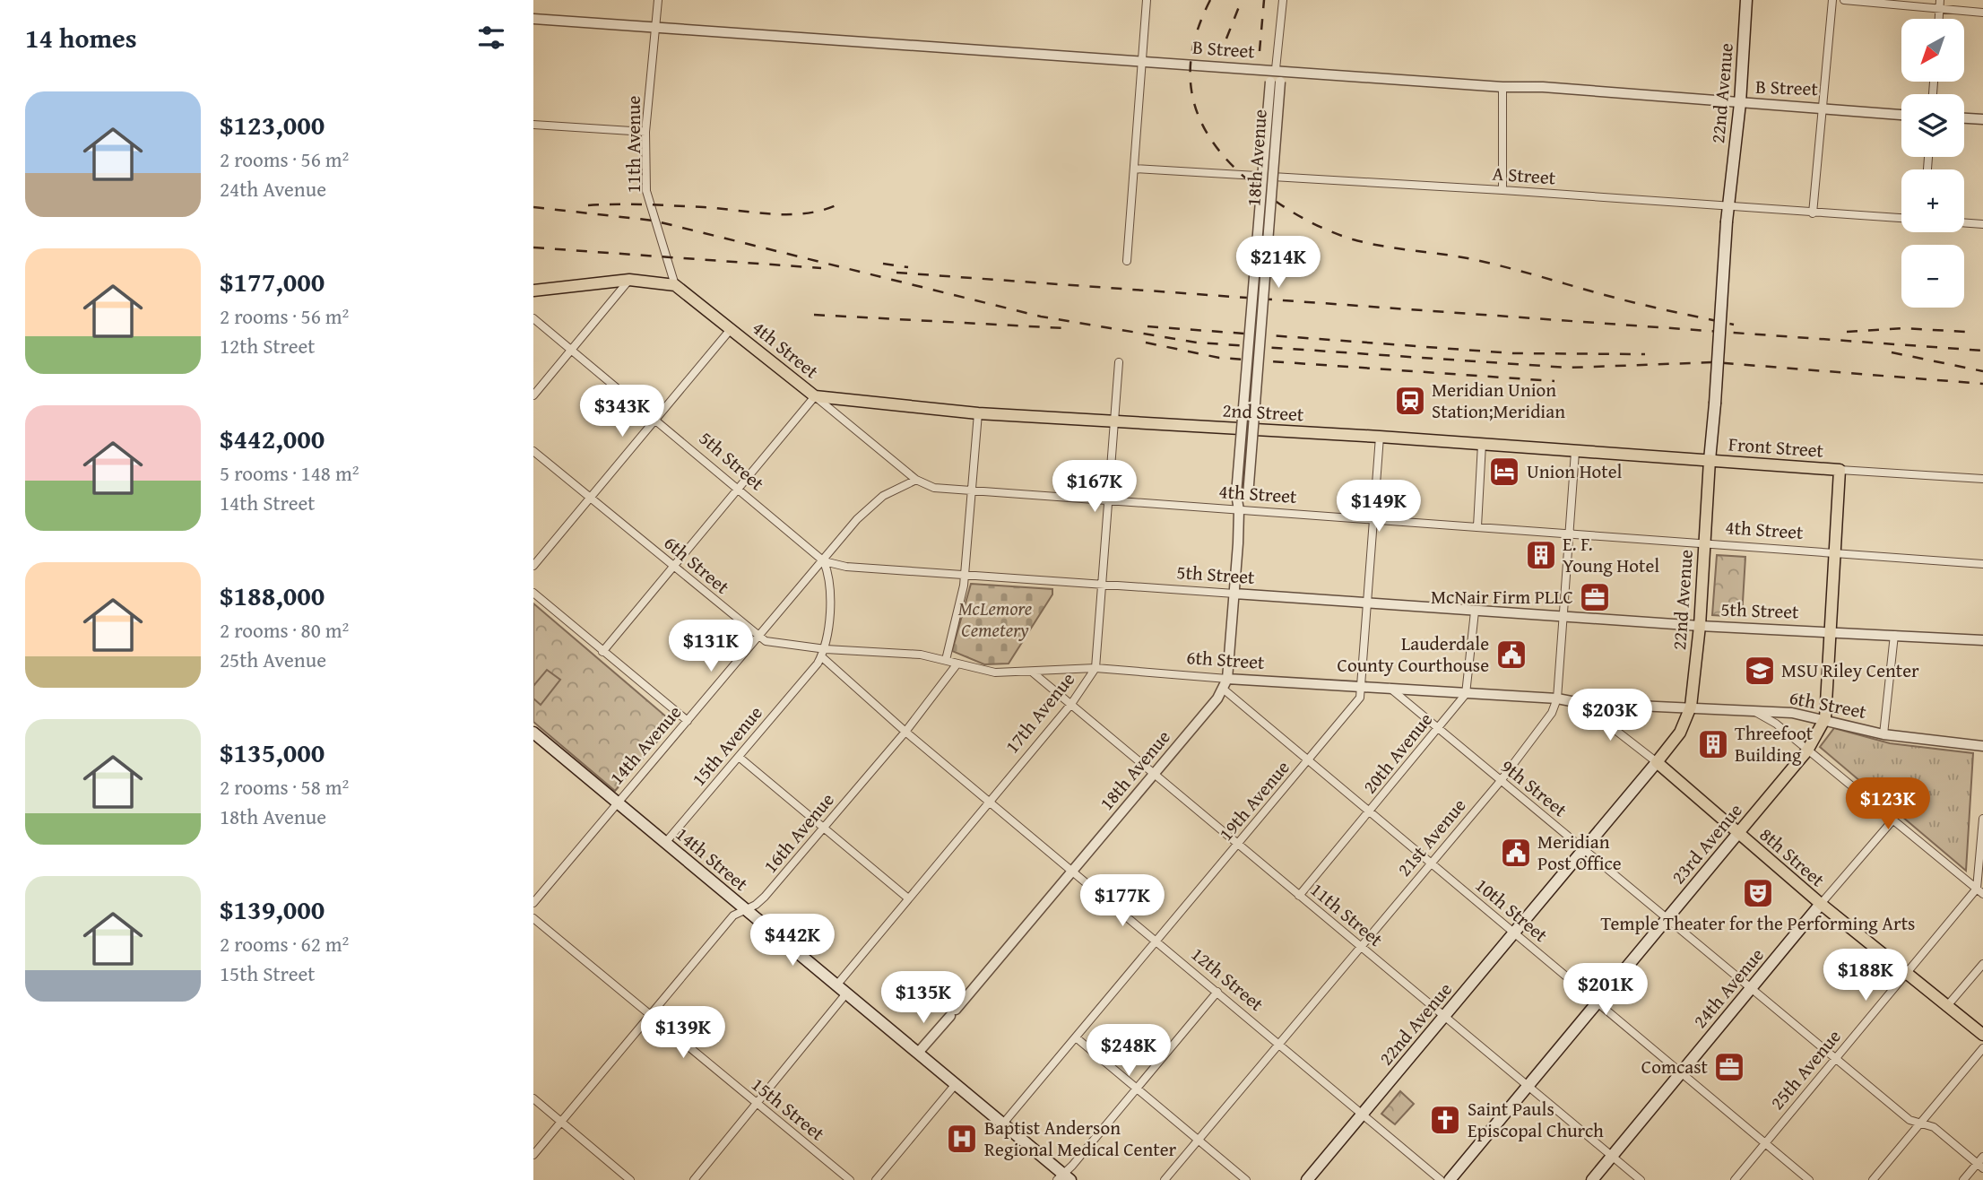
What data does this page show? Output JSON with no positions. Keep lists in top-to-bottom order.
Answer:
{
  "streets": {
    "main road": [
      "22nd Avenue",
      "4th Street",
      "2nd Street",
      "Front Street",
      "23rd Avenue",
      "8th Street",
      "14th Street",
      "24th Avenue"
    ],
    "street": [
      "B Street",
      "11th Avenue",
      "18th Avenue",
      "A Street",
      "5th Street",
      "6th Street",
      "17th Avenue",
      "14th Avenue",
      "15th Avenue",
      "20th Avenue",
      "9th Street",
      "19th Avenue",
      "16th Avenue",
      "21st Avenue",
      "10th Street",
      "11th Street",
      "12th Street",
      "25th Avenue",
      "15th Street"
    ]
  },
  "crossings": [
    ["B Street", "22nd Avenue"],
    ["B Street", "11th Avenue"],
    ["B Street", "18th Avenue"],
    ["22nd Avenue", "A Street"],
    ["22nd Avenue", "4th Street"],
    ["22nd Avenue", "2nd Street"],
    ["22nd Avenue", "Front Street"],
    ["22nd Avenue", "5th Street"],
    ["22nd Avenue", "6th Street"],
    ["22nd Avenue", "9th Street"],
    ["22nd Avenue", "8th Street"],
    ["22nd Avenue", "10th Street"],
    ["22nd Avenue", "11th Street"],
    ["22nd Avenue", "12th Street"],
    ["11th Avenue", "4th Street"],
    ["18th Avenue", "4th Street"],
    ["18th Avenue", "5th Street"],
    ["18th Avenue", "6th Street"],
    ["18th Avenue", "14th Street"],
    ["18th Avenue", "10th Street"],
    ["18th Avenue", "11th Street"],
    ["18th Avenue", "12th Street"],
    ["4th Street", "2nd Street"],
    ["4th Street", "17th Avenue"],
    ["4th Street", "14th Avenue"],
    ["4th Street", "19th Avenue"],
    ["4th Street", "21st Avenue"],
    ["4th Street", "23rd Avenue"],
    ["2nd Street", "Front Street"],
    ["2nd Street", "17th Avenue"],
    ["2nd Street", "19th Avenue"],
    ["2nd Street", "21st Avenue"],
    ["Front Street", "23rd Avenue"],
    ["5th Street", "17th Avenue"],
    ["5th Street", "14th Avenue"],
    ["5th Street", "19th Avenue"],
    ["5th Street", "21st Avenue"],
    ["5th Street", "23rd Avenue"],
    ["6th Street", "17th Avenue"],
    ["6th Street", "14th Avenue"],
    ["6th Street", "15th Avenue"],
    ["6th Street", "20th Avenue"],
    ["6th Street", "9th Street"],
    ["6th Street", "19th Avenue"],
    ["6th Street", "16th Avenue"],
    ["6th Street", "21st Avenue"],
    ["6th Street", "23rd Avenue"],
    ["6th Street", "8th Street"],
    ["6th Street", "10th Street"],
    ["6th Street", "11th Street"],
    ["6th Street", "12th Street"],
    ["17th Avenue", "14th Street"],
    ["17th Avenue", "11th Street"],
    ["17th Avenue", "12th Street"],
    ["14th Avenue", "14th Street"],
    ["15th Avenue", "14th Street"],
    ["15th Avenue", "12th Street"],
    ["20th Avenue", "9th Street"],
    ["20th Avenue", "10th Street"],
    ["20th Avenue", "11th Street"],
    ["9th Street", "21st Avenue"],
    ["9th Street", "23rd Avenue"],
    ["9th Street", "24th Avenue"],
    ["9th Street", "25th Avenue"],
    ["19th Avenue", "14th Street"],
    ["19th Avenue", "10th Street"],
    ["19th Avenue", "11th Street"],
    ["19th Avenue", "12th Street"],
    ["16th Avenue", "14th Street"],
    ["16th Avenue", "12th Street"],
    ["16th Avenue", "15th Street"],
    ["21st Avenue", "10th Street"],
    ["21st Avenue", "11th Street"],
    ["21st Avenue", "12th Street"],
    ["23rd Avenue", "8th Street"],
    ["23rd Avenue", "10th Street"],
    ["23rd Avenue", "11th Street"],
    ["8th Street", "24th Avenue"],
    ["8th Street", "25th Avenue"],
    ["10th Street", "24th Avenue"],
    ["10th Street", "25th Avenue"],
    ["11th Street", "24th Avenue"]
  ],
  "parks": ["McLemore Cemetery"],
  "places": {
    "station": ["Meridian Union Station;Meridian"],
    "hotel": ["Union Hotel"],
    "building": ["E. F. Young Hotel", "Threefoot Building"],
    "office": ["McNair Firm PLLC", "Comcast"],
    "public building": ["Lauderdale County Courthouse", "Meridian Post Office"],
    "school or university": ["MSU Riley Center"],
    "theatre": ["Temple Theater for the Performing Arts"],
    "church": ["Saint Pauls Episcopal Church"],
    "hospital": ["Baptist Anderson Regional Medical Center"]
  },
  "north": "bottom left",
  "page": {
    "heading": "14 homes",
    "map_buttons": ["+", "−"],
    "list": [
      {
        "name": "$123,000",
        "note": "2 rooms · 56 m² · 24th Avenue"
      },
      {
        "name": "$177,000",
        "note": "2 rooms · 56 m² · 12th Street"
      },
      {
        "name": "$442,000",
        "note": "5 rooms · 148 m² · 14th Street"
      },
      {
        "name": "$188,000",
        "note": "2 rooms · 80 m² · 25th Avenue"
      },
      {
        "name": "$135,000",
        "note": "2 rooms · 58 m² · 18th Avenue"
      },
      {
        "name": "$139,000",
        "note": "2 rooms · 62 m² · 15th Street"
      }
    ],
    "price": [
      "$214K",
      "$343K",
      "$167K",
      "$149K",
      "$131K",
      "$203K",
      "$123K",
      "$177K",
      "$442K",
      "$188K",
      "$201K",
      "$135K",
      "$139K",
      "$248K"
    ]
  }
}
